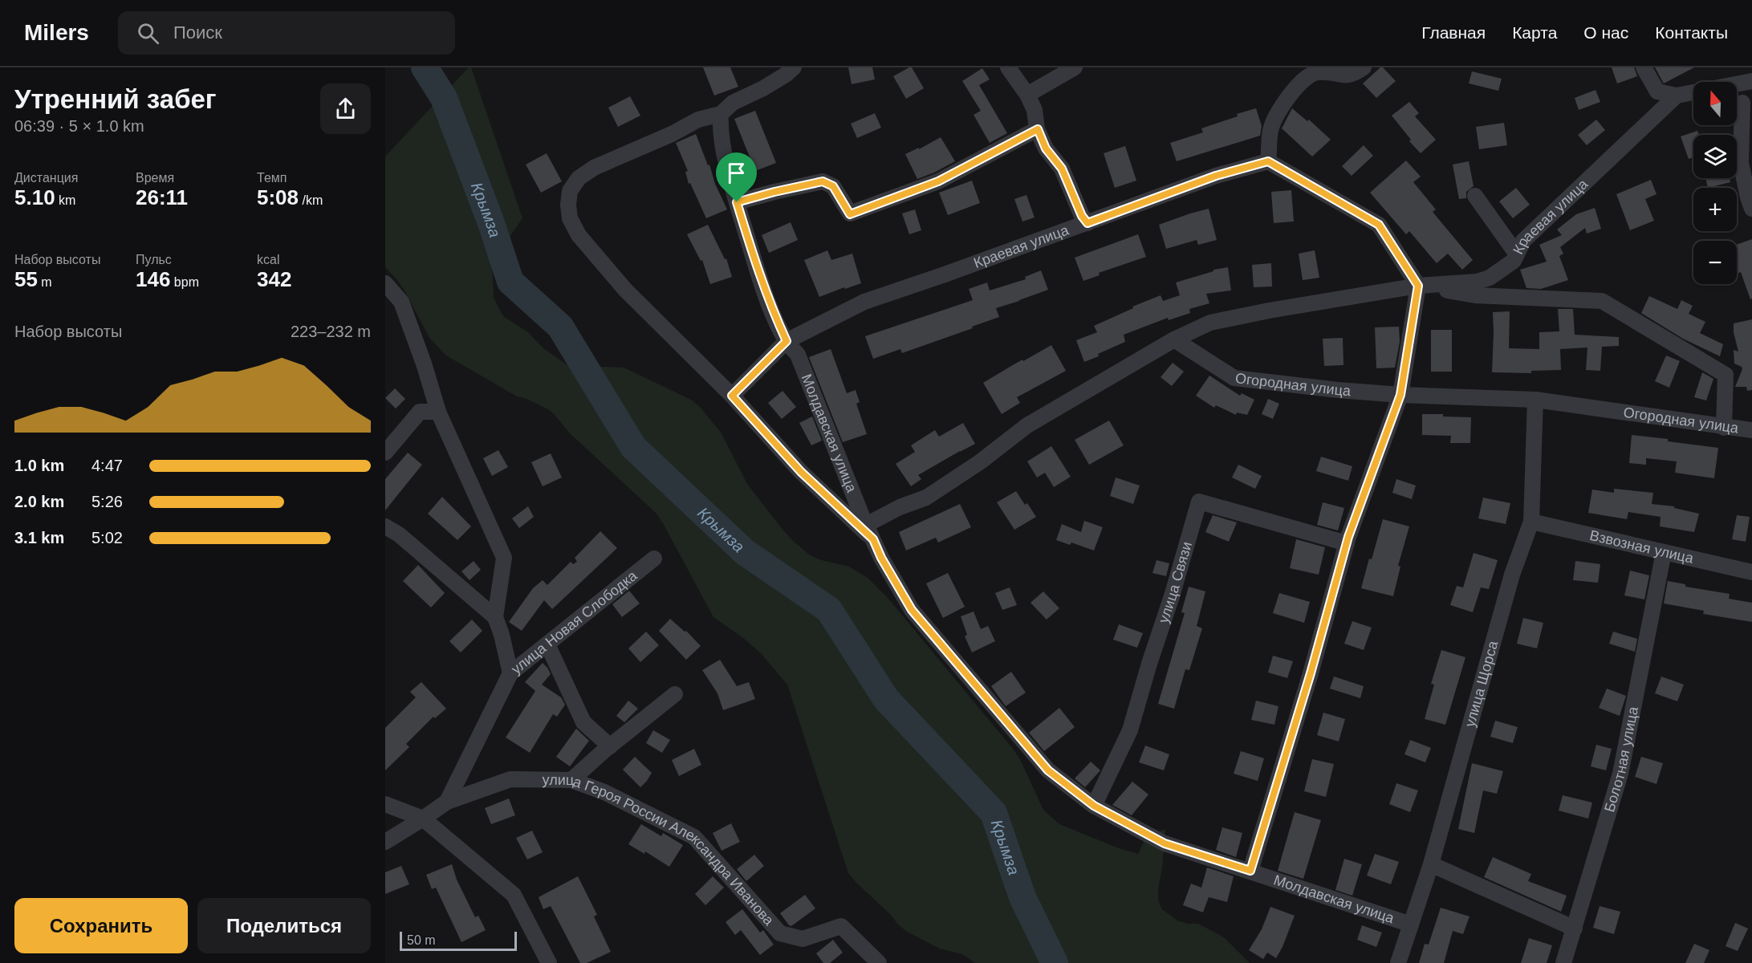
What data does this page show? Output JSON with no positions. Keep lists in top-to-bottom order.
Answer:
{
  "streets": {
    "street": [
      "Краевая улица",
      "Огородная улица",
      "Молдавская улица",
      "Взвозная улица",
      "улица Связи",
      "улица Новая Слободка",
      "улица Щорса",
      "Болотная улица",
      "улица Героя России Александра Иванова"
    ]
  },
  "crossings": [
    ["Краевая улица", "Молдавская улица"],
    ["Огородная улица", "улица Щорса"],
    ["Молдавская улица", "улица Связи"],
    ["Молдавская улица", "улица Щорса"],
    ["Взвозная улица", "улица Щорса"],
    ["Взвозная улица", "Болотная улица"],
    ["улица Новая Слободка", "улица Героя России Александра Иванова"]
  ],
  "water": ["Крымза"],
  "scale_bar": "50 m",
  "north": "top",
  "page": {
    "header": "Milers",
    "search": "Поиск",
    "nav": [
      "Главная",
      "Карта",
      "О нас",
      "Контакты"
    ],
    "heading": ["Утренний забег", "06:39 · 5 × 1.0 km"],
    "map_buttons": ["+", "−"],
    "stats": [
      ["Дистанция", "5.10 km"],
      ["Время", "26:11"],
      ["Темп", "5:08 /km"],
      ["Набор высоты", "55 m"],
      ["Пульс", "146 bpm"],
      ["kcal", "342"]
    ],
    "chart": ["Набор высоты", "223–232 m"],
    "list": [
      {
        "name": "1.0 km",
        "note": "4:47"
      },
      {
        "name": "2.0 km",
        "note": "5:26"
      },
      {
        "name": "3.1 km",
        "note": "5:02"
      }
    ],
    "buttons": ["Сохранить", "Поделиться"],
    "scale": "50 m"
  }
}
